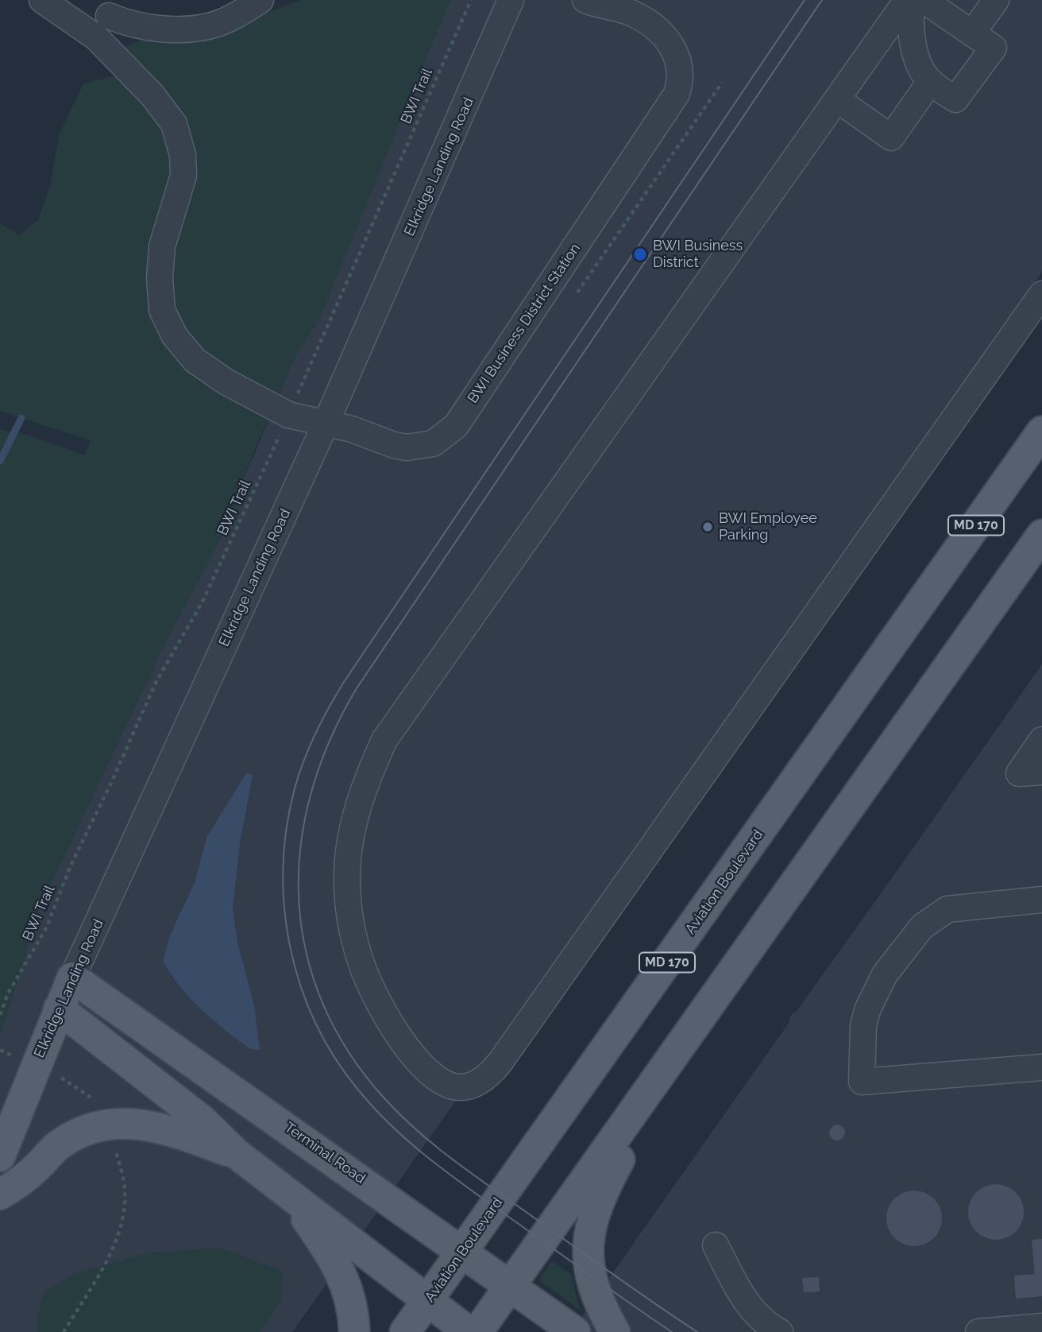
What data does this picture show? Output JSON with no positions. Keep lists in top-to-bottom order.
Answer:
{
  "streets": {
    "main road": [
      "Elkridge Landing Road",
      "MD 170",
      "Aviation Boulevard",
      "Terminal Road"
    ],
    "street": ["BWI Business District Station"],
    "path": ["BWI Trail"]
  },
  "crossings": [
    ["BWI Trail", "BWI Business District Station"],
    ["Elkridge Landing Road", "BWI Business District Station"],
    ["Elkridge Landing Road", "Terminal Road"],
    ["Aviation Boulevard", "Terminal Road"]
  ],
  "places": ["BWI Business District", "BWI Employee Parking"]
}
